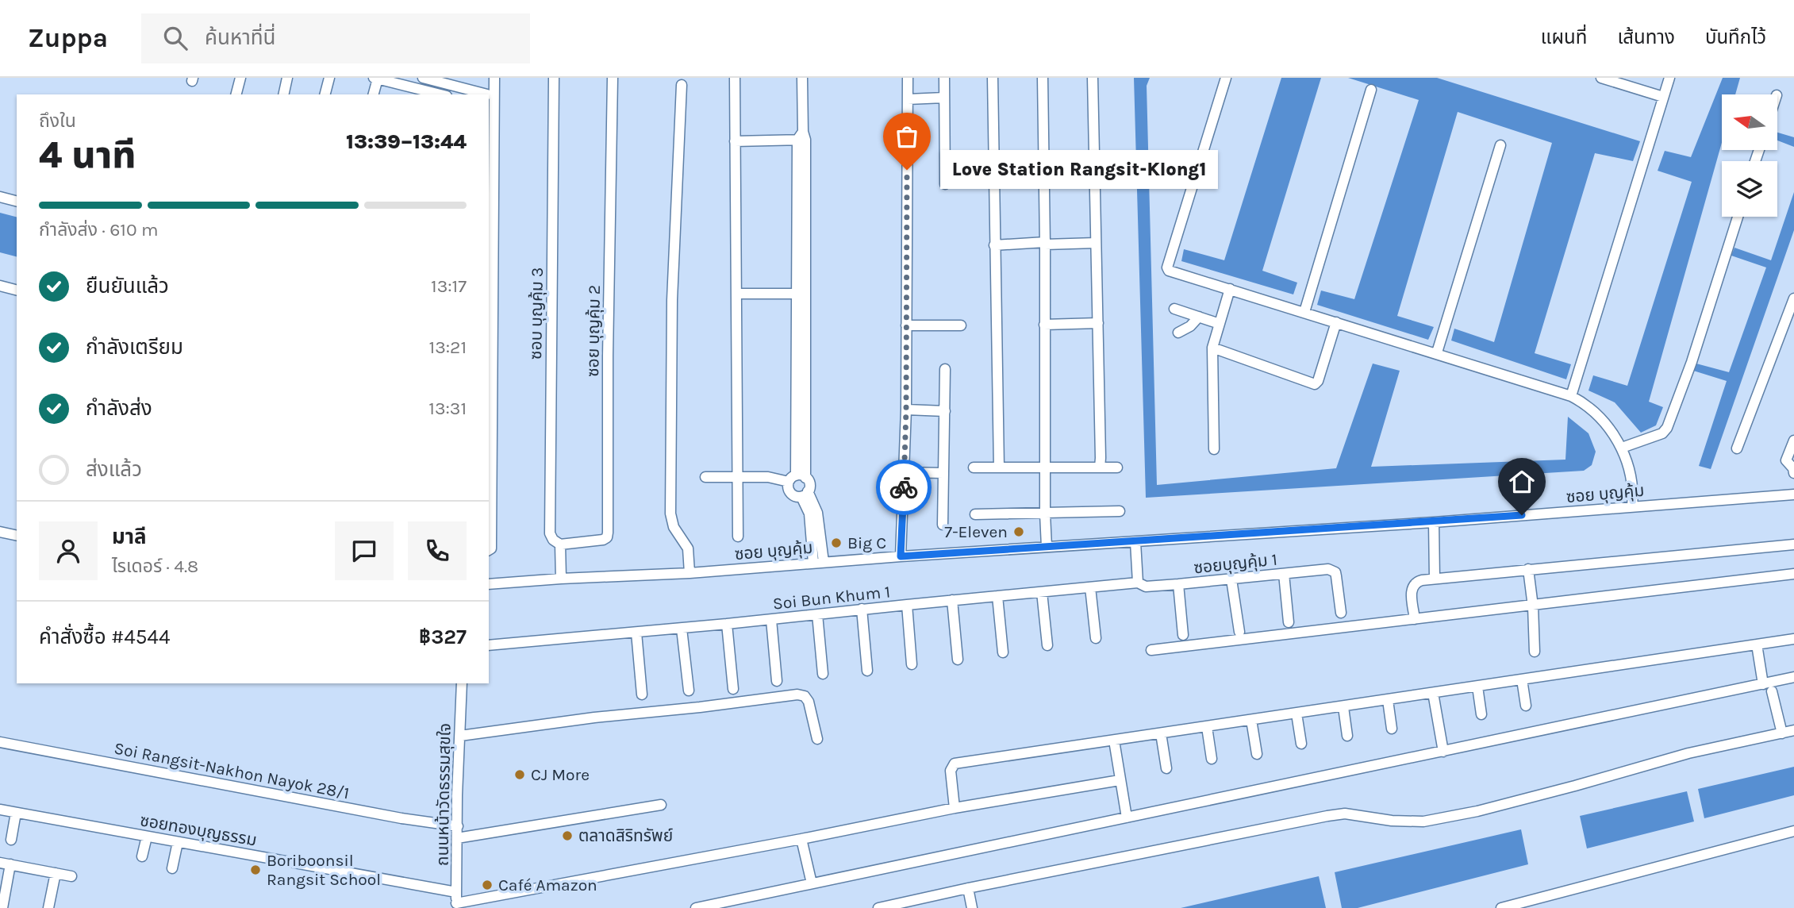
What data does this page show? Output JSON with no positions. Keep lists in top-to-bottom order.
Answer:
{
  "streets": {
    "street": [
      "ซอบ บุญคุ้ม 3",
      "ซอย บุญคุ้ม 2",
      "ซอย บุญคุ้ม",
      "ซอยบุญคุ้ม 1",
      "Soi Bun Khum 1",
      "Soi Rangsit-Nakhon Nayok 28/1",
      "ถนนหน้าวัดธรรมสุขใจ",
      "ซอยทองบุญธรรม"
    ]
  },
  "crossings": [
    ["ซอบ บุญคุ้ม 3", "ซอย บุญคุ้ม 2"],
    ["ซอยบุญคุ้ม 1", "Soi Bun Khum 1"],
    ["Soi Rangsit-Nakhon Nayok 28/1", "ถนนหน้าวัดธรรมสุขใจ"],
    ["ถนนหน้าวัดธรรมสุขใจ", "ซอยทองบุญธรรม"]
  ],
  "places": [
    "Love Station Rangsit-Klong1",
    "7-Eleven",
    "Big C",
    "CJ More",
    "ตลาดสิริทรัพย์",
    "Boriboonsil Rangsit School",
    "Café Amazon"
  ],
  "north": "left",
  "page": {
    "header": "Zuppa",
    "search": "ค้นหาที่นี่",
    "nav": ["แผนที่", "เส้นทาง", "บันทึกไว้"],
    "heading": ["4 นาที", "ถึงใน", "13:39–13:44"],
    "panel": [
      "มาลี",
      "ไรเดอร์ · 4.8",
      "คำสั่งซื้อ #4544",
      "฿327"
    ],
    "bubble": "Love Station Rangsit-Klong1",
    "bar": "กำลังส่ง · 610 m",
    "list": [
      ["ยืนยันแล้ว", "13:17"],
      ["กำลังเตรียม", "13:21"],
      ["กำลังส่ง", "13:31"],
      "ส่งแล้ว"
    ]
  }
}
